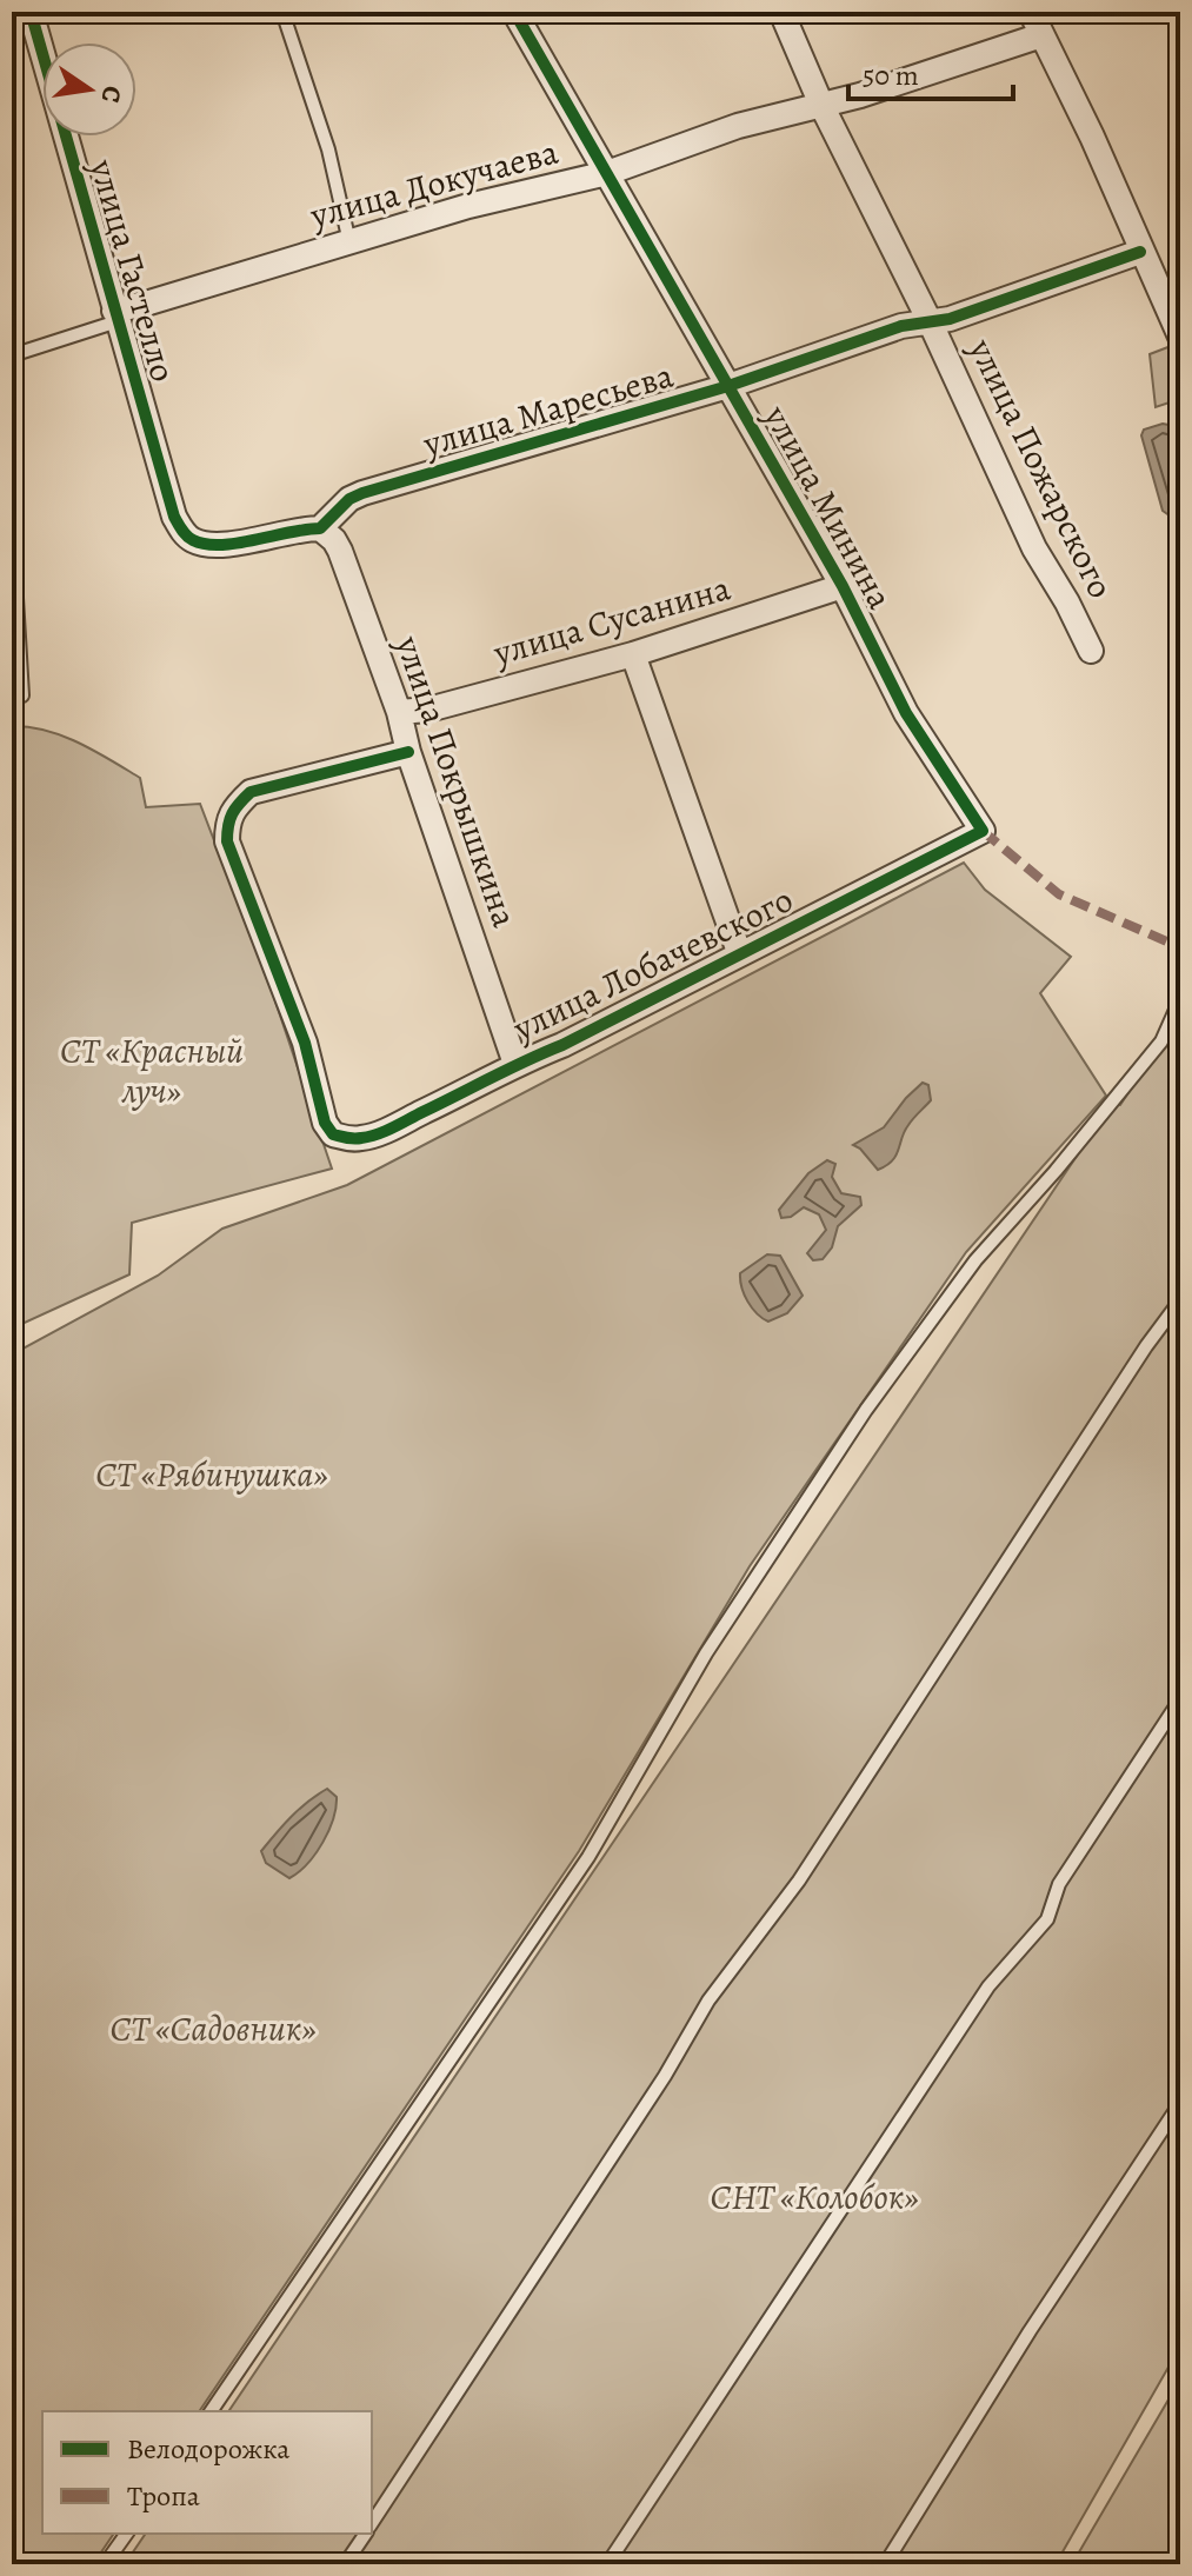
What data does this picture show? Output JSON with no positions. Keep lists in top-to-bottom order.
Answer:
{
  "streets": {
    "street": [
      "улица Докучаева",
      "улица Гастелло",
      "улица Маресьева",
      "улица Пожарского",
      "улица Минина",
      "улица Сусанина",
      "улица Покрышкина",
      "улица Лобачевского"
    ]
  },
  "crossings": [
    ["улица Докучаева", "улица Гастелло"],
    ["улица Докучаева", "улица Пожарского"],
    ["улица Докучаева", "улица Минина"],
    ["улица Гастелло", "улица Маресьева"],
    ["улица Гастелло", "улица Покрышкина"],
    ["улица Маресьева", "улица Пожарского"],
    ["улица Маресьева", "улица Минина"],
    ["улица Маресьева", "улица Покрышкина"],
    ["улица Минина", "улица Сусанина"],
    ["улица Минина", "улица Лобачевского"],
    ["улица Сусанина", "улица Покрышкина"],
    ["улица Покрышкина", "улица Лобачевского"]
  ],
  "parks": [
    "СТ «Красный луч»",
    "СТ «Рябинушка»",
    "СТ «Садовник»",
    "СНТ «Колобок»"
  ],
  "legend": ["Велодорожка", "Тропа"],
  "scale_bar": "50 m",
  "north": "right"
}
